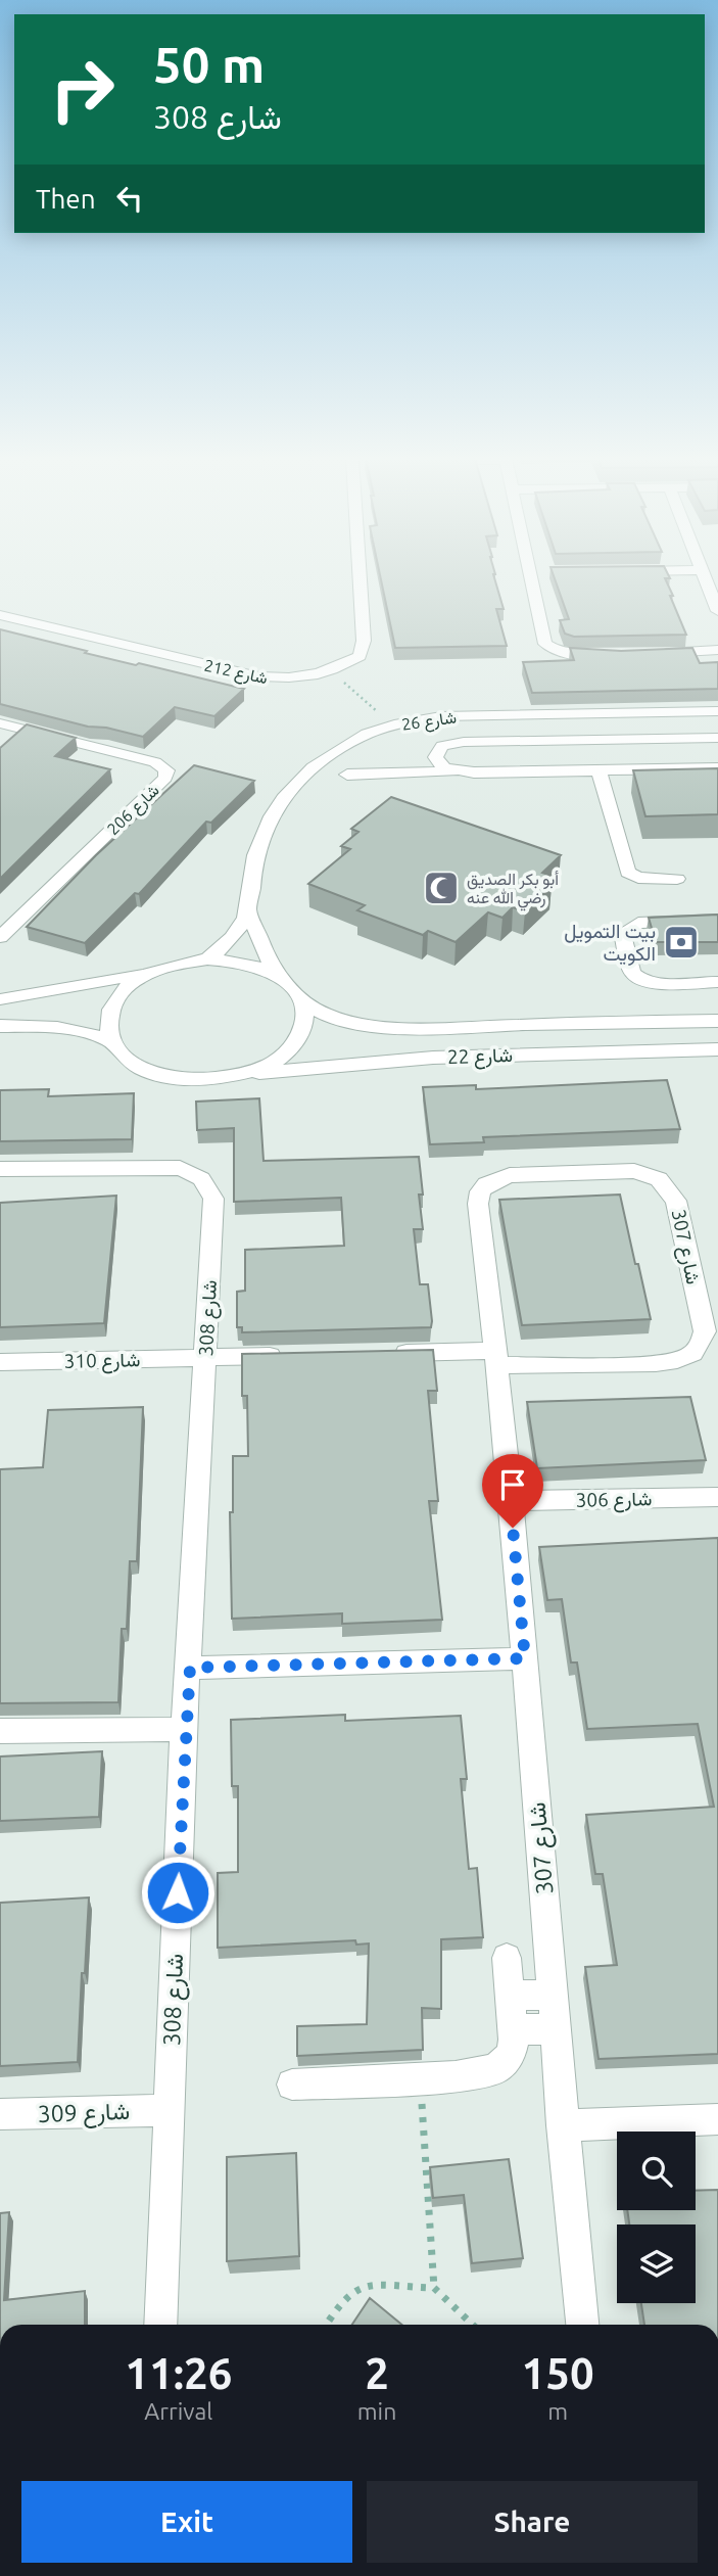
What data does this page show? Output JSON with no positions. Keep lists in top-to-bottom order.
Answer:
{
  "streets": {
    "street": [
      "شارع 212",
      "شارع 26",
      "شارع 206",
      "شارع 22",
      "شارع 307",
      "شارع 308",
      "شارع 310",
      "شارع 306",
      "شارع 309"
    ]
  },
  "crossings": [
    ["شارع 26", "شارع 22"],
    ["شارع 307", "شارع 306"],
    ["شارع 308", "شارع 310"],
    ["شارع 308", "شارع 309"]
  ],
  "places": {
    "mosque": ["أبو بكر الصديق رضي الله عنه"],
    "bank": ["بيت التمويل الكويت"]
  },
  "page": {
    "turn": ["50 m", "شارع 308"],
    "then": "Then",
    "eta": [
      "11:26",
      "Arrival",
      "2",
      "min",
      "150",
      "m"
    ],
    "buttons": ["Exit", "Share"]
  }
}
